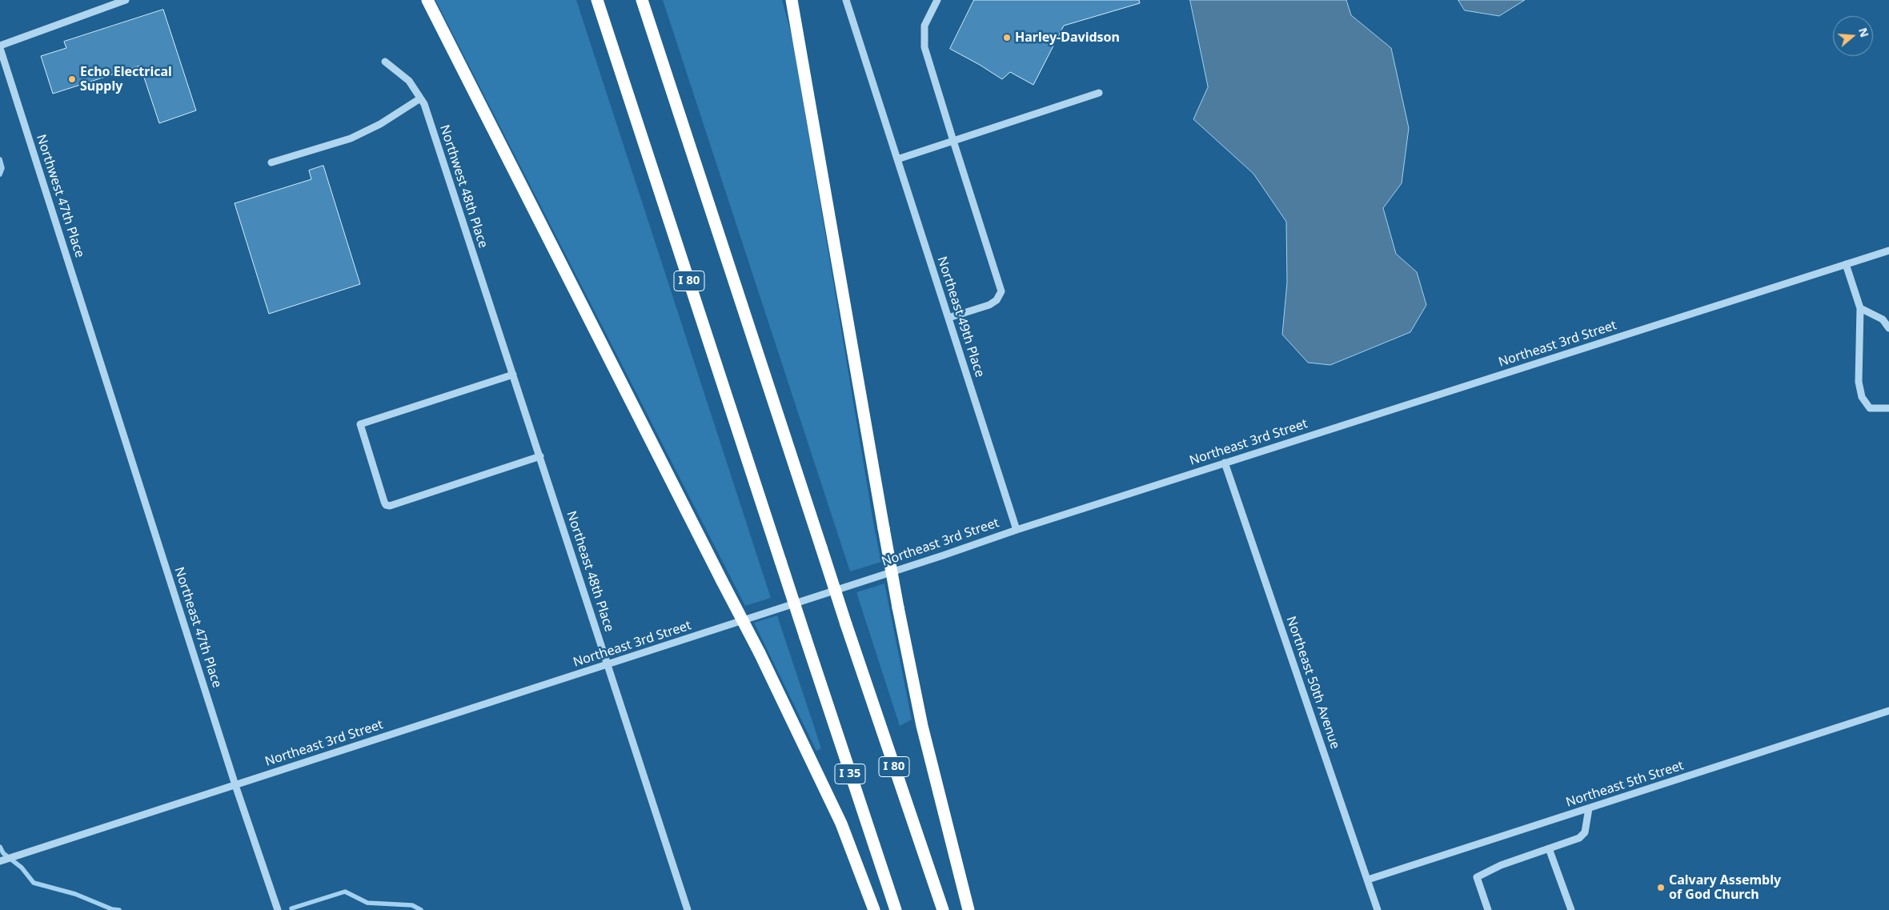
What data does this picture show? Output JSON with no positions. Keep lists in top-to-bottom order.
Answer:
{
  "streets": {
    "highway": ["I 80", "I 35"],
    "street": [
      "Northwest 48th Place",
      "Northwest 47th Place",
      "Northeast 49th Place",
      "Northeast 3rd Street",
      "Northeast 48th Place",
      "Northeast 47th Place",
      "Northeast 50th Avenue",
      "Northeast 5th Street"
    ]
  },
  "crossings": [
    ["Northwest 48th Place", "Northeast 48th Place"],
    ["Northwest 47th Place", "Northeast 47th Place"],
    ["I 80", "I 35"],
    ["Northeast 49th Place", "Northeast 3rd Street"],
    ["Northeast 3rd Street", "Northeast 48th Place"],
    ["Northeast 3rd Street", "Northeast 47th Place"],
    ["Northeast 3rd Street", "Northeast 50th Avenue"],
    ["Northeast 50th Avenue", "Northeast 5th Street"]
  ],
  "places": ["Harley-Davidson", "Echo Electrical Supply", "Calvary Assembly of God Church"],
  "north": "right"
}
